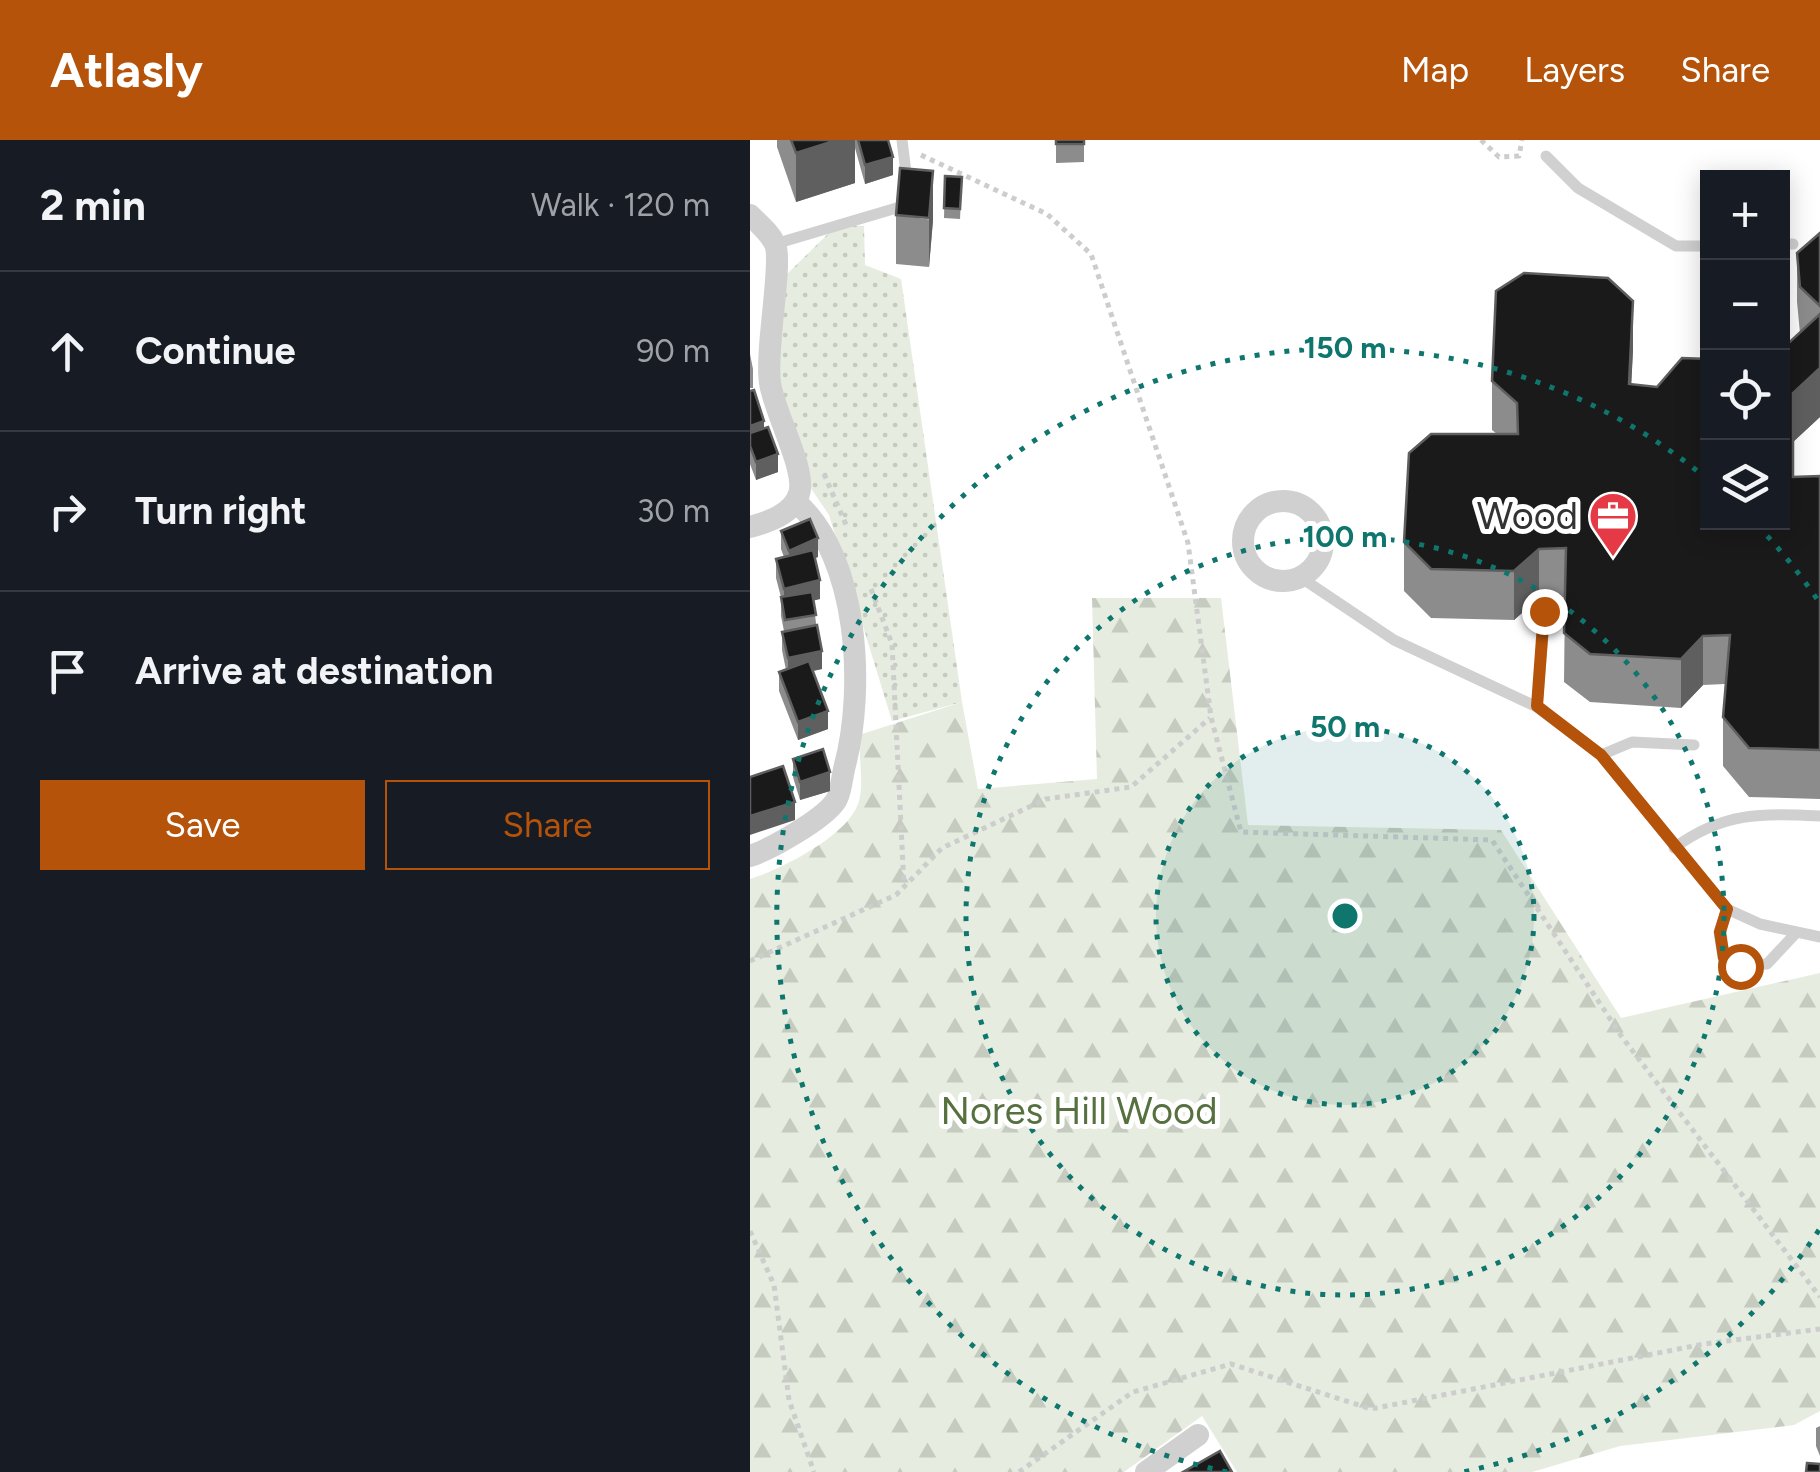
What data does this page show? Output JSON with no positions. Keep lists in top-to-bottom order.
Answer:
{
  "parks": ["Nores Hill Wood"],
  "places": {
    "office": ["Wood"]
  },
  "page": {
    "header": "Atlasly",
    "nav": ["Map", "Layers", "Share"],
    "heading": ["2 min", "Walk · 120 m"],
    "map_buttons": ["+", "−"],
    "list": [
      ["Continue", "90 m"],
      ["Turn right", "30 m"],
      "Arrive at destination"
    ],
    "buttons": ["Save", "Share"]
  },
  "rings": ["150 m", "100 m", "50 m"]
}
